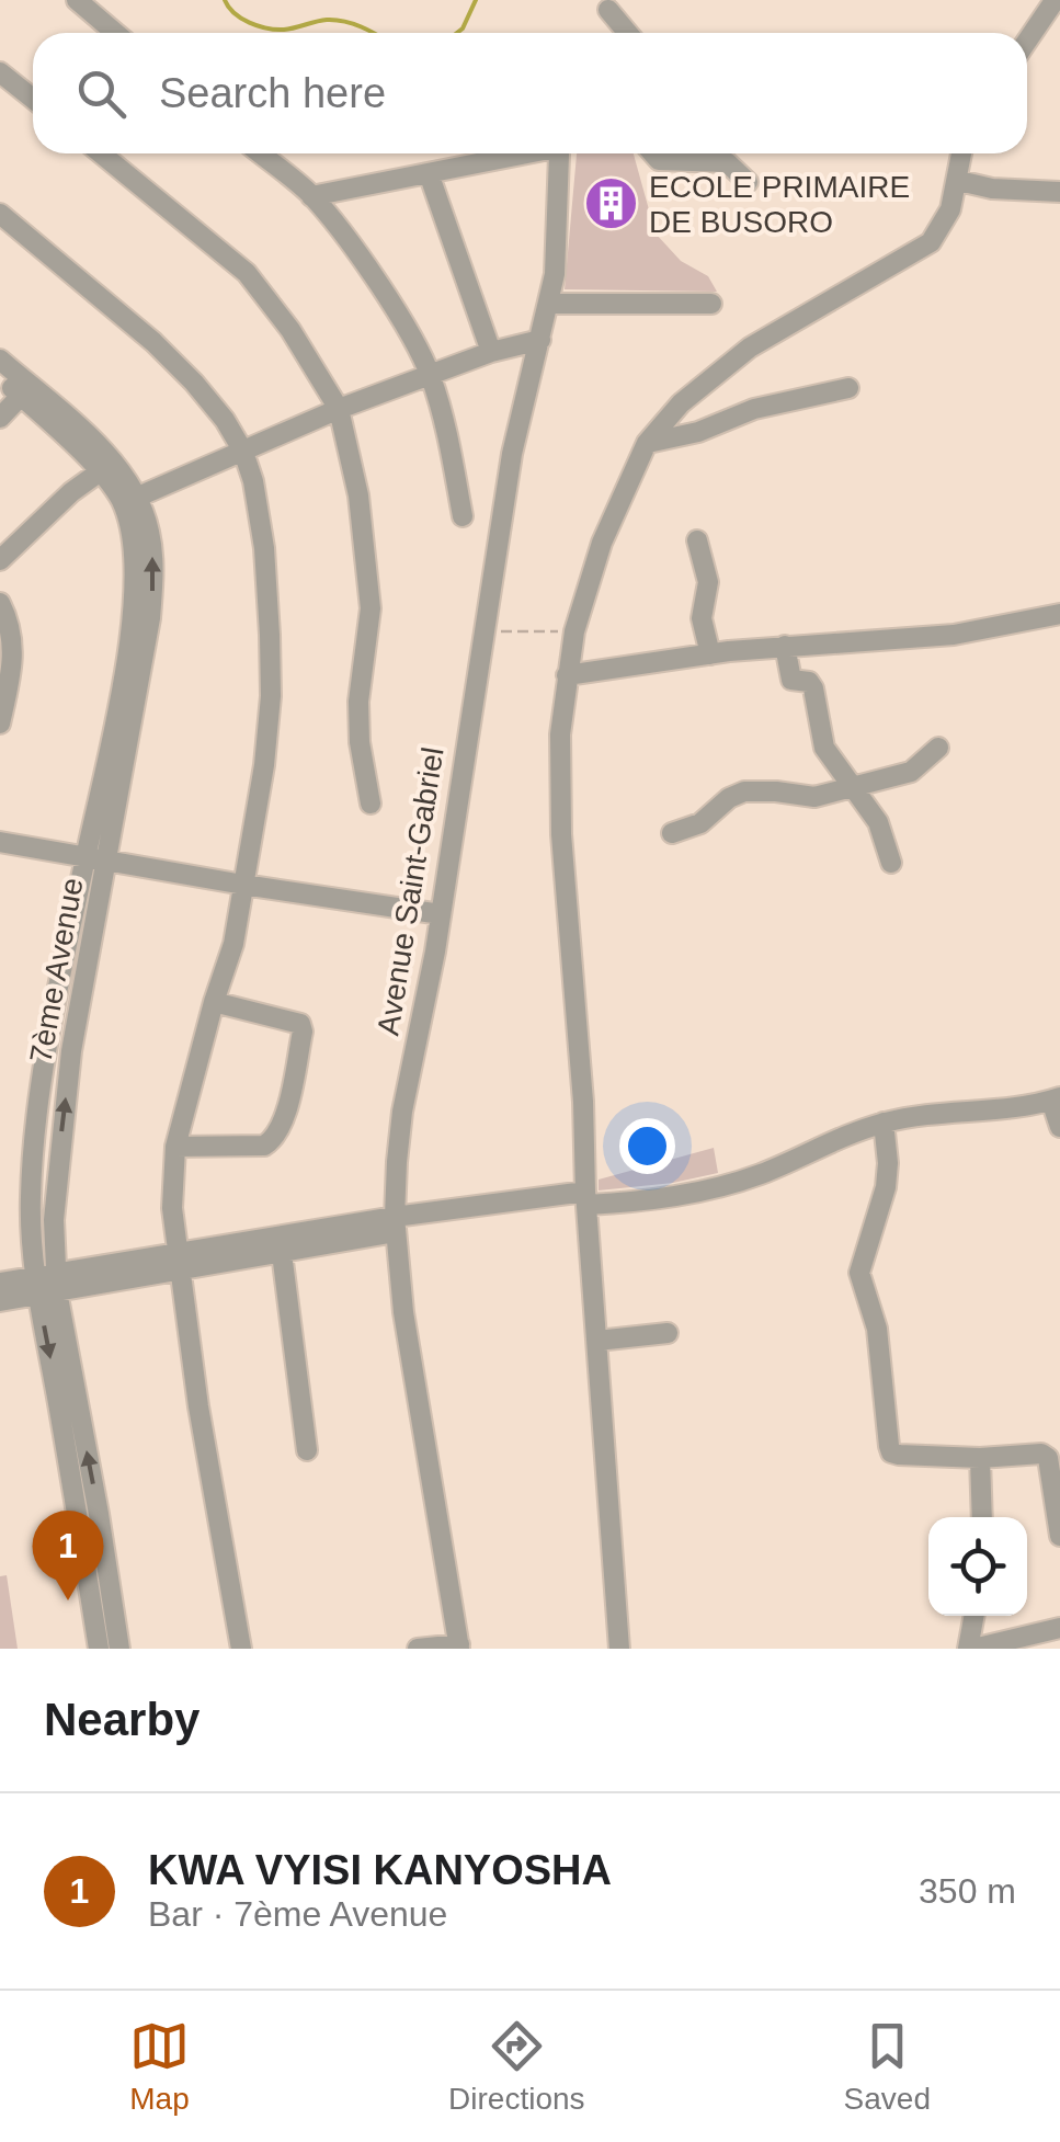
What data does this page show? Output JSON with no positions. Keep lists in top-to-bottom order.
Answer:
{
  "streets": {
    "street": ["Avenue Saint-Gabriel", "7ème Avenue"]
  },
  "places": {
    "building": ["ECOLE PRIMAIRE DE BUSORO"]
  },
  "page": {
    "search": "Search here",
    "pins": "1",
    "heading": "Nearby",
    "list": [
      {
        "mark": "1",
        "name": "KWA VYISI KANYOSHA",
        "note": "Bar · 7ème Avenue",
        "value": "350 m"
      }
    ],
    "nav": ["Map", "Directions", "Saved"]
  }
}
